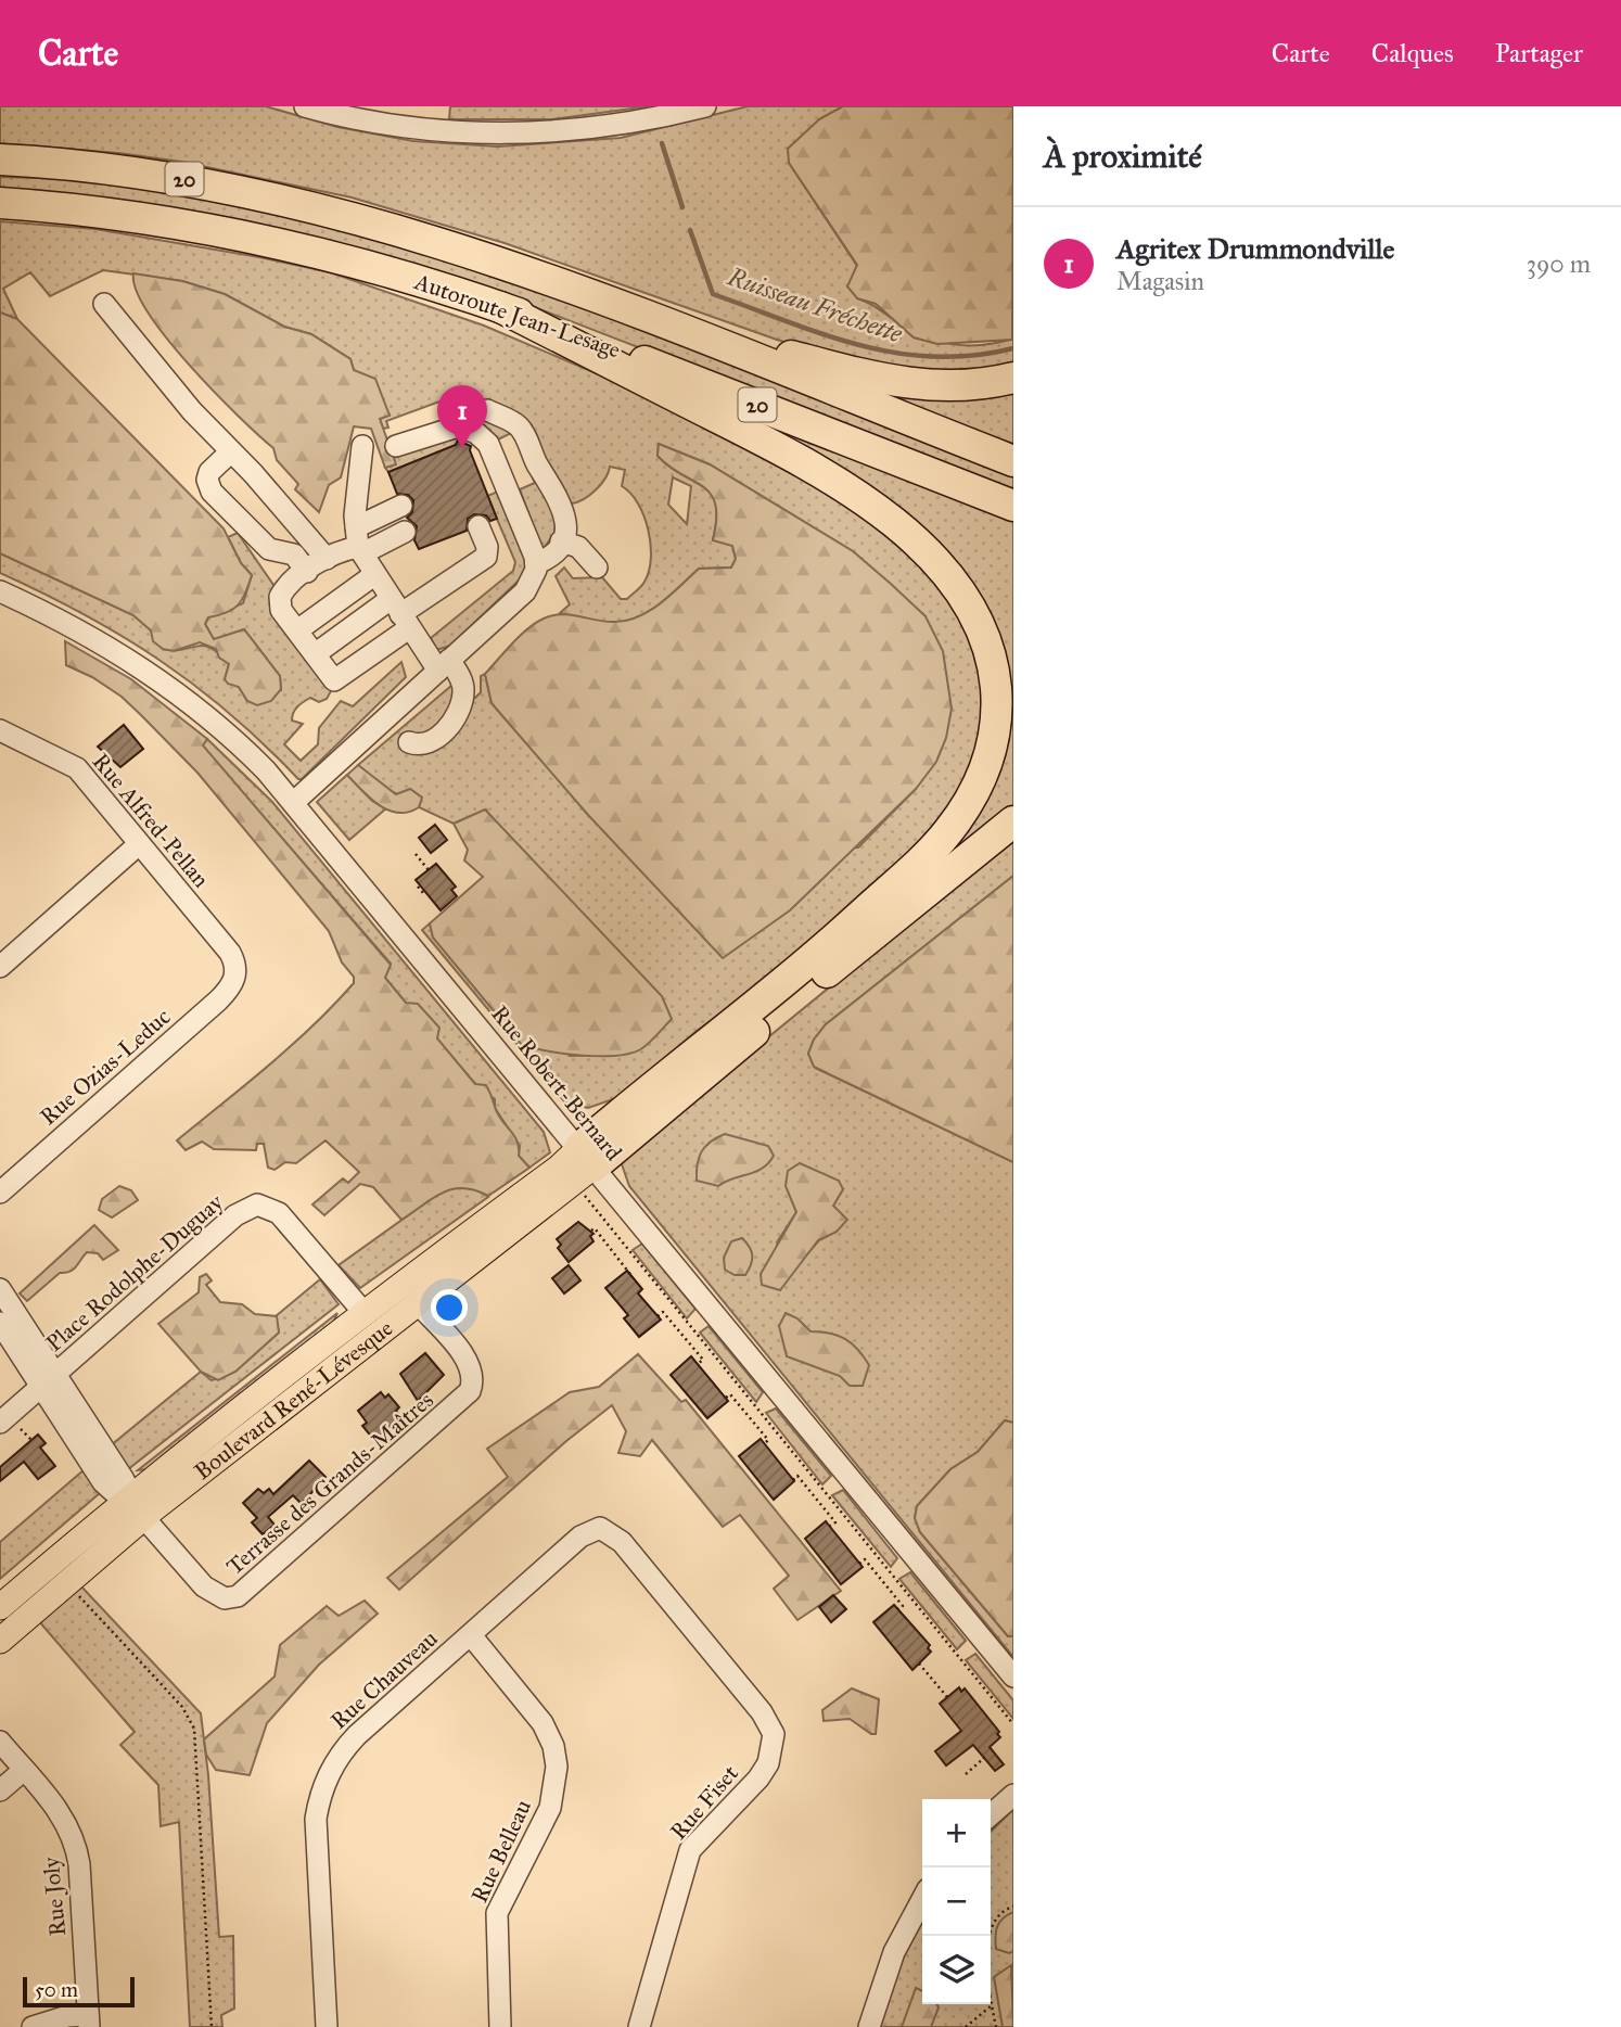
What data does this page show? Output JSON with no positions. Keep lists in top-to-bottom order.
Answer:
{
  "streets": {
    "highway": ["20", "Autoroute Jean-Lesage"],
    "main road": ["Boulevard René-Lévesque"],
    "street": [
      "Rue Alfred-Pellan",
      "Rue Ozias-Leduc",
      "Rue Robert-Bernard",
      "Place Rodolphe-Duguay",
      "Terrasse des Grands-Maîtres",
      "Rue Chauveau",
      "Rue Fiset",
      "Rue Belleau",
      "Rue Joly"
    ]
  },
  "crossings": [
    ["Rue Alfred-Pellan", "Rue Ozias-Leduc"],
    ["Rue Robert-Bernard", "Boulevard René-Lévesque"],
    ["Place Rodolphe-Duguay", "Boulevard René-Lévesque"],
    ["Boulevard René-Lévesque", "Terrasse des Grands-Maîtres"],
    ["Rue Chauveau", "Rue Fiset"],
    ["Rue Chauveau", "Rue Belleau"]
  ],
  "water": ["Ruisseau Fréchette"],
  "scale_bar": "50 m",
  "page": {
    "header": "Carte",
    "nav": ["Carte", "Calques", "Partager"],
    "heading": "À proximité",
    "list": [
      {
        "mark": "1",
        "name": "Agritex Drummondville",
        "note": "Magasin",
        "value": "390 m"
      }
    ],
    "pins": "1",
    "map_buttons": ["+", "−"],
    "scale": "50 m"
  }
}
